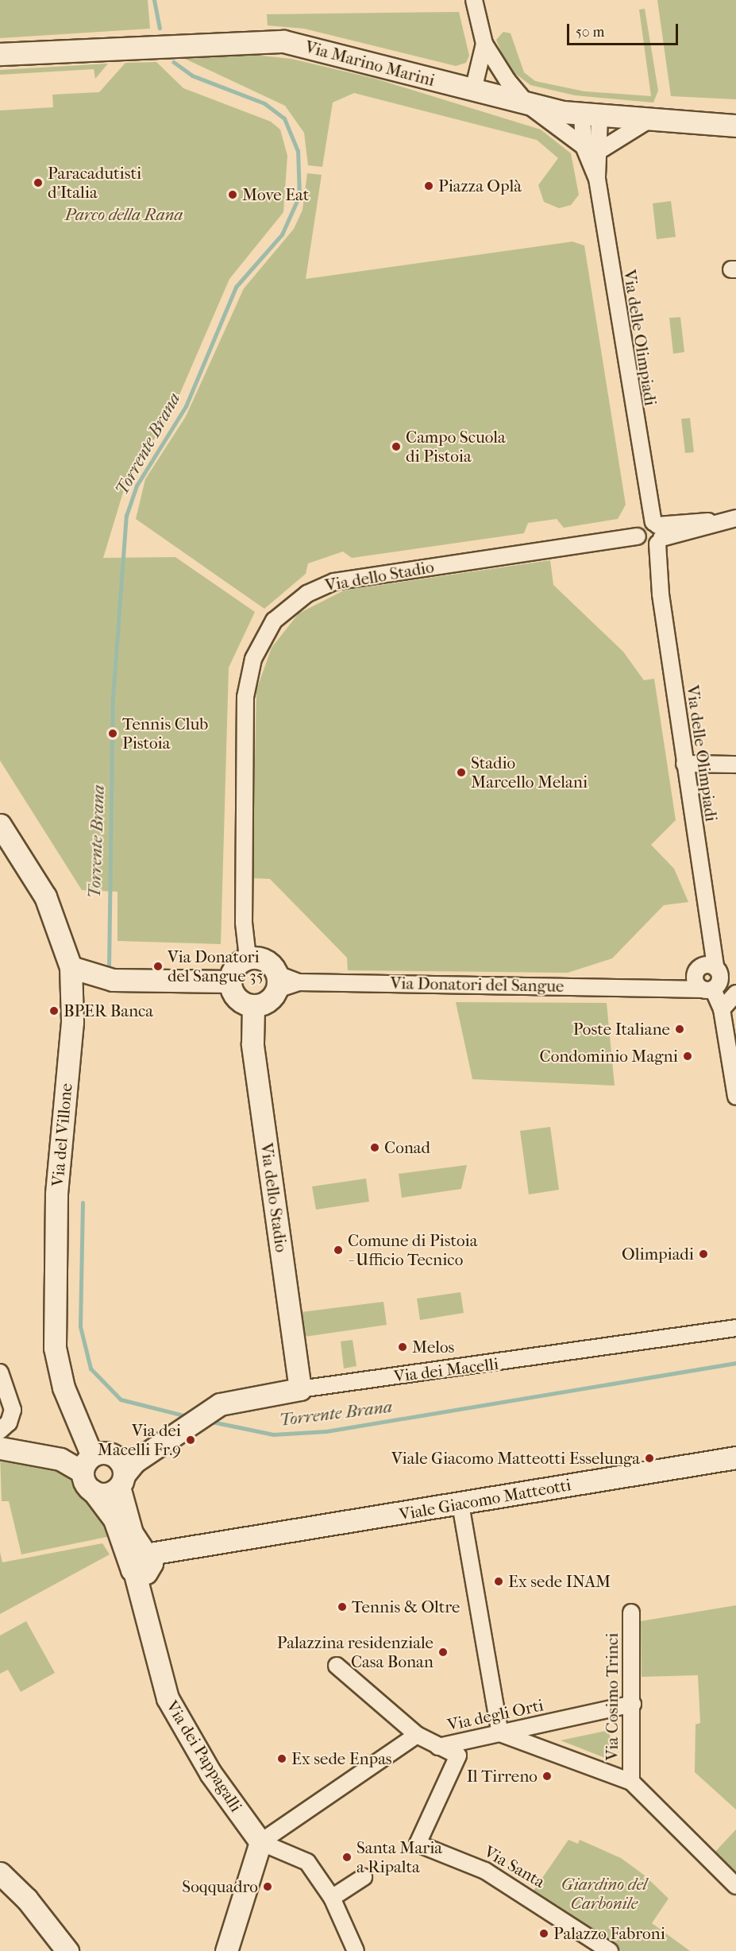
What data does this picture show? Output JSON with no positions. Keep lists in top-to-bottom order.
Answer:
{
  "streets": {
    "street": [
      "Via Marino Marini",
      "Via delle Olimpiadi",
      "Via dello Stadio",
      "Via Donatori del Sangue",
      "Via del Villone",
      "Via dei Macelli",
      "Viale Giacomo Matteotti",
      "Via Cosimo Trinci",
      "Via degli Orti",
      "Via dei Pappagalli",
      "Via Santa"
    ]
  },
  "crossings": [
    ["Via delle Olimpiadi", "Via dello Stadio"],
    ["Via delle Olimpiadi", "Via Donatori del Sangue"],
    ["Via dello Stadio", "Via Donatori del Sangue"],
    ["Via dello Stadio", "Via dei Macelli"],
    ["Via del Villone", "Via dei Macelli"],
    ["Viale Giacomo Matteotti", "Via dei Pappagalli"],
    ["Via Cosimo Trinci", "Via degli Orti"],
    ["Via degli Orti", "Via Santa"]
  ],
  "water": ["Torrente Brana"],
  "parks": ["Parco della Rana", "Giardino del Carbonile"],
  "places": [
    "Paracadutisti d'Italia",
    "Piazza Oplà",
    "Move Eat",
    "Campo Scuola di Pistoia",
    "Tennis Club Pistoia",
    "Stadio Marcello Melani",
    "Via Donatori del Sangue 35",
    "BPER Banca",
    "Poste Italiane",
    "Condominio Magni",
    "Conad",
    "Comune di Pistoia - Ufficio Tecnico",
    "Olimpiadi",
    "Melos",
    "Via dei Macelli Fr.9",
    "Viale Giacomo Matteotti Esselunga",
    "Ex sede INAM",
    "Tennis & Oltre",
    "Palazzina residenziale Casa Bonan",
    "Ex sede Enpas",
    "Il Tirreno",
    "Santa Maria a Ripalta",
    "Soqquadro",
    "Palazzo Fabroni"
  ],
  "scale_bar": "50 m"
}
